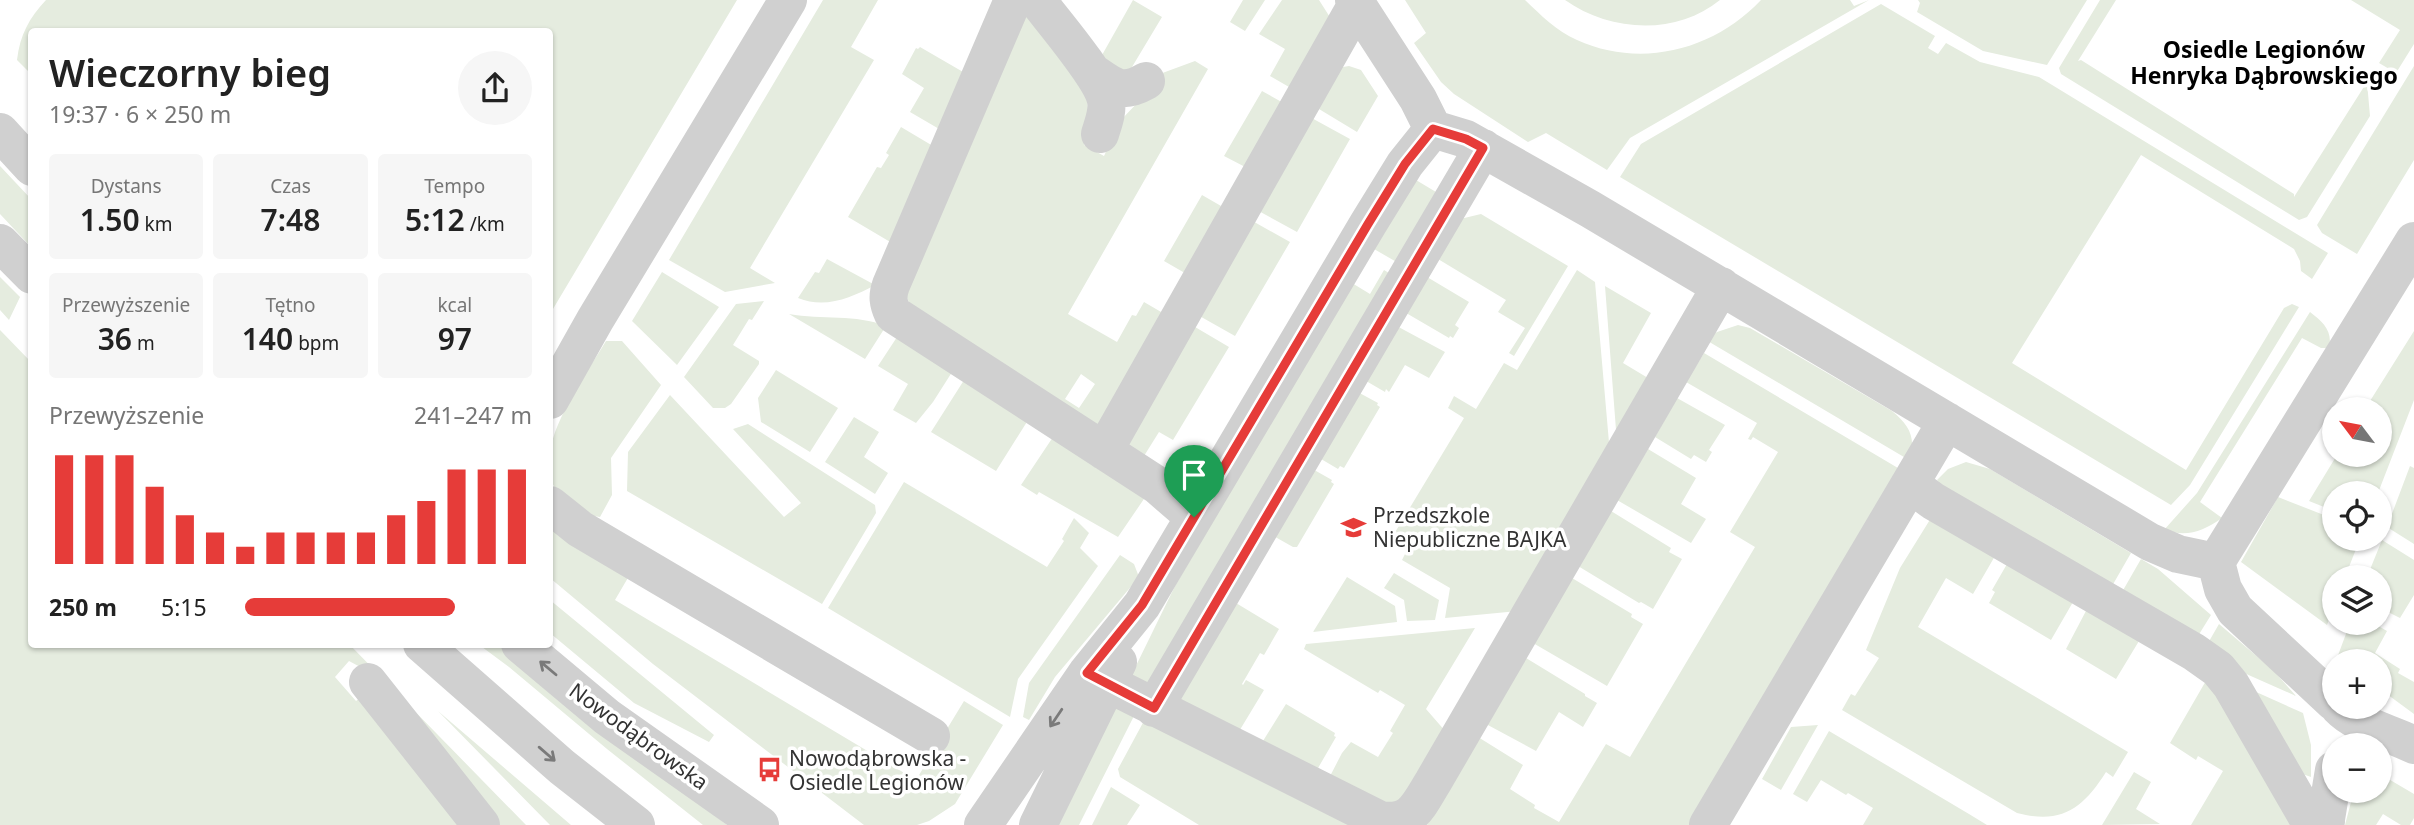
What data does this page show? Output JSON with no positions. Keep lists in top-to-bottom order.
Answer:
{
  "streets": {
    "street": ["Nowodąbrowska"]
  },
  "districts": ["Osiedle Legionów Henryka Dąbrowskiego"],
  "places": {
    "school or university": ["Przedszkole Niepubliczne BAJKA"],
    "bus stop": ["Nowodąbrowska - Osiedle Legionów"]
  },
  "north": "top left",
  "page": {
    "heading": ["Wieczorny bieg", "19:37 · 6 × 250 m"],
    "stats": [
      ["Dystans", "1.50 km"],
      ["Czas", "7:48"],
      ["Tempo", "5:12 /km"],
      ["Przewyższenie", "36 m"],
      ["Tętno", "140 bpm"],
      ["kcal", "97"]
    ],
    "chart": ["Przewyższenie", "241–247 m"],
    "map_buttons": ["+", "−"],
    "list": [
      {
        "name": "250 m",
        "note": "5:15"
      }
    ]
  }
}
